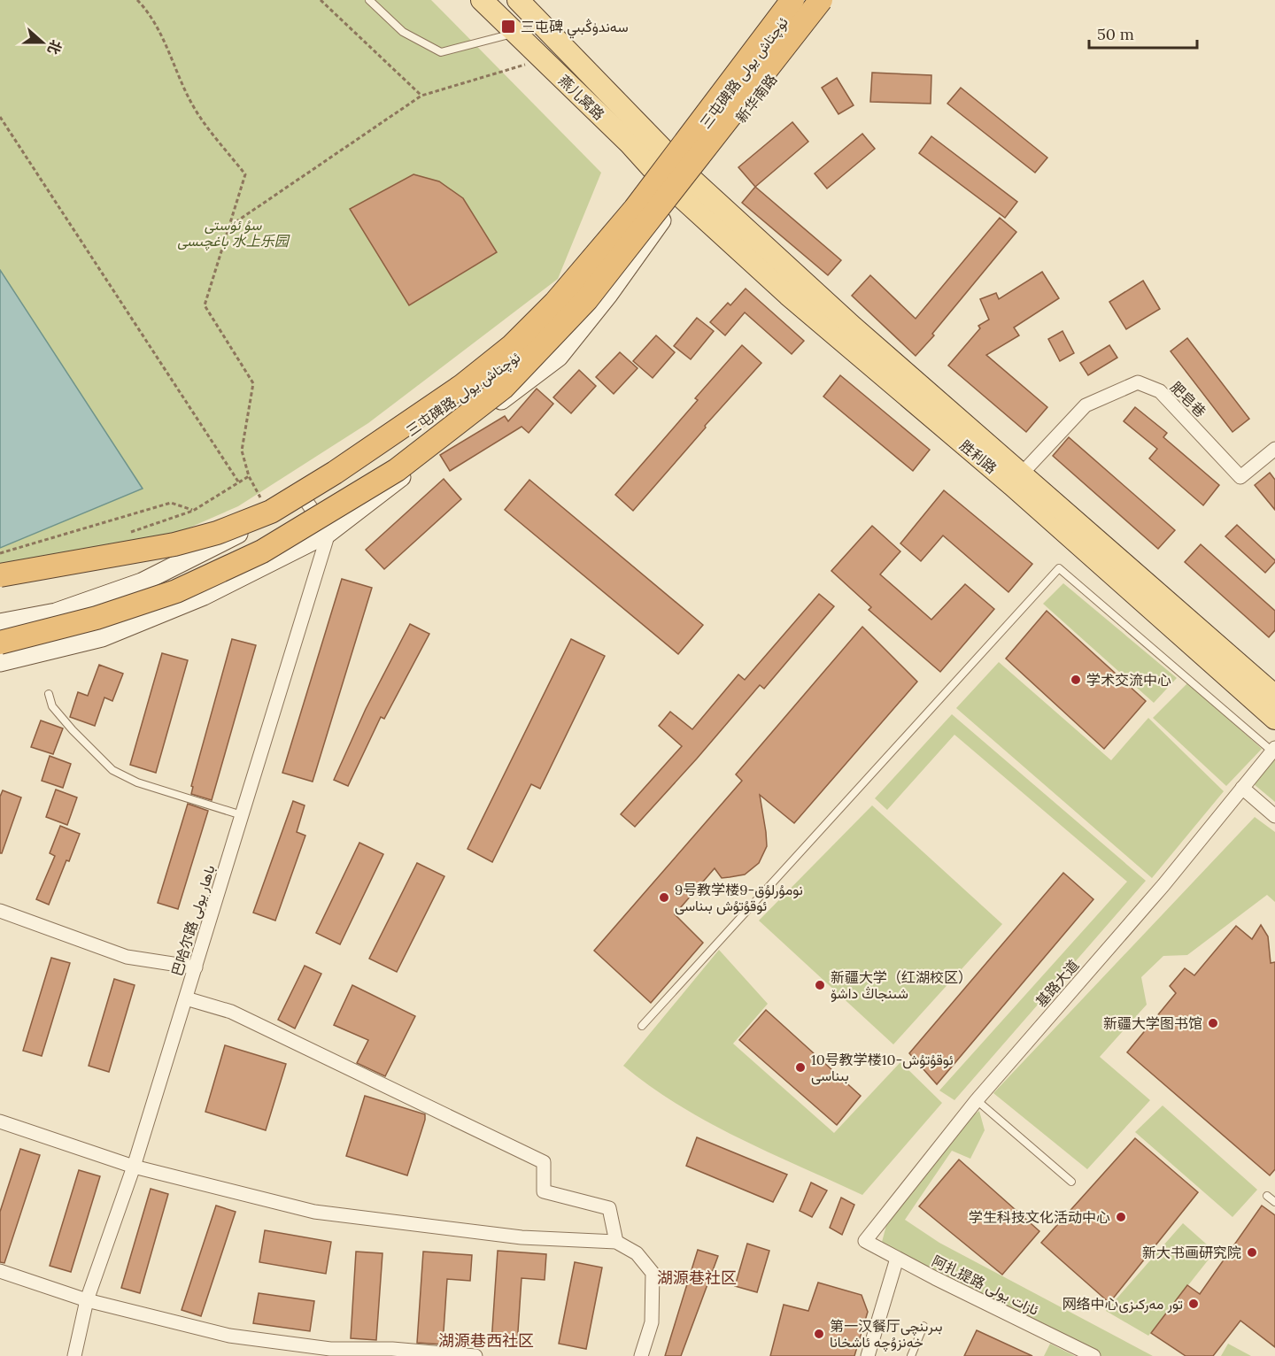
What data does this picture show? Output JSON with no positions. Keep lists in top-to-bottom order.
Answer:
{
  "streets": {
    "main road": [
      "三屯碑路 ئۈچتاش يولى",
      "燕儿窝路",
      "新华南路",
      "胜利路"
    ],
    "street": [
      "肥皂巷",
      "巴哈尔路 باھار يولى",
      "基路大道",
      "阿扎提路 ئازات يولى"
    ]
  },
  "crossings": [
    ["三屯碑路 ئۈچتاش يولى", "燕儿窝路"],
    ["三屯碑路 ئۈچتاش يولى", "新华南路"],
    ["三屯碑路 ئۈچتاش يولى", "胜利路"],
    ["三屯碑路 ئۈچتاش يولى", "巴哈尔路 باھار يولى"],
    ["燕儿窝路", "新华南路"],
    ["燕儿窝路", "胜利路"],
    ["新华南路", "胜利路"],
    ["肥皂巷", "胜利路"],
    ["基路大道", "阿扎提路 ئازات يولى"]
  ],
  "districts": ["湖源巷社区", "湖源巷西社区"],
  "parks": ["سۇ ئۈستى باغچىسى 水上乐园"],
  "places": {
    "transit": ["三屯碑 سەندۈڭبىي"],
    "other": [
      "学术交流中心",
      "9号教学楼9-نومۇرلۇق ئوقۇتۇش بىناسى",
      "新疆大学（红湖校区） شىنجاڭ داشۆ",
      "新疆大学图书馆",
      "10号教学楼10-ئوقۇتۇش بىناسى",
      "学生科技文化活动中心",
      "新大书画研究院",
      "网络中心تور مەركىزى",
      "第一汉餐厅بىرىنچى خەنزۇچە ئاشخانا"
    ]
  },
  "scale_bar": "50 m",
  "north": "right"
}
